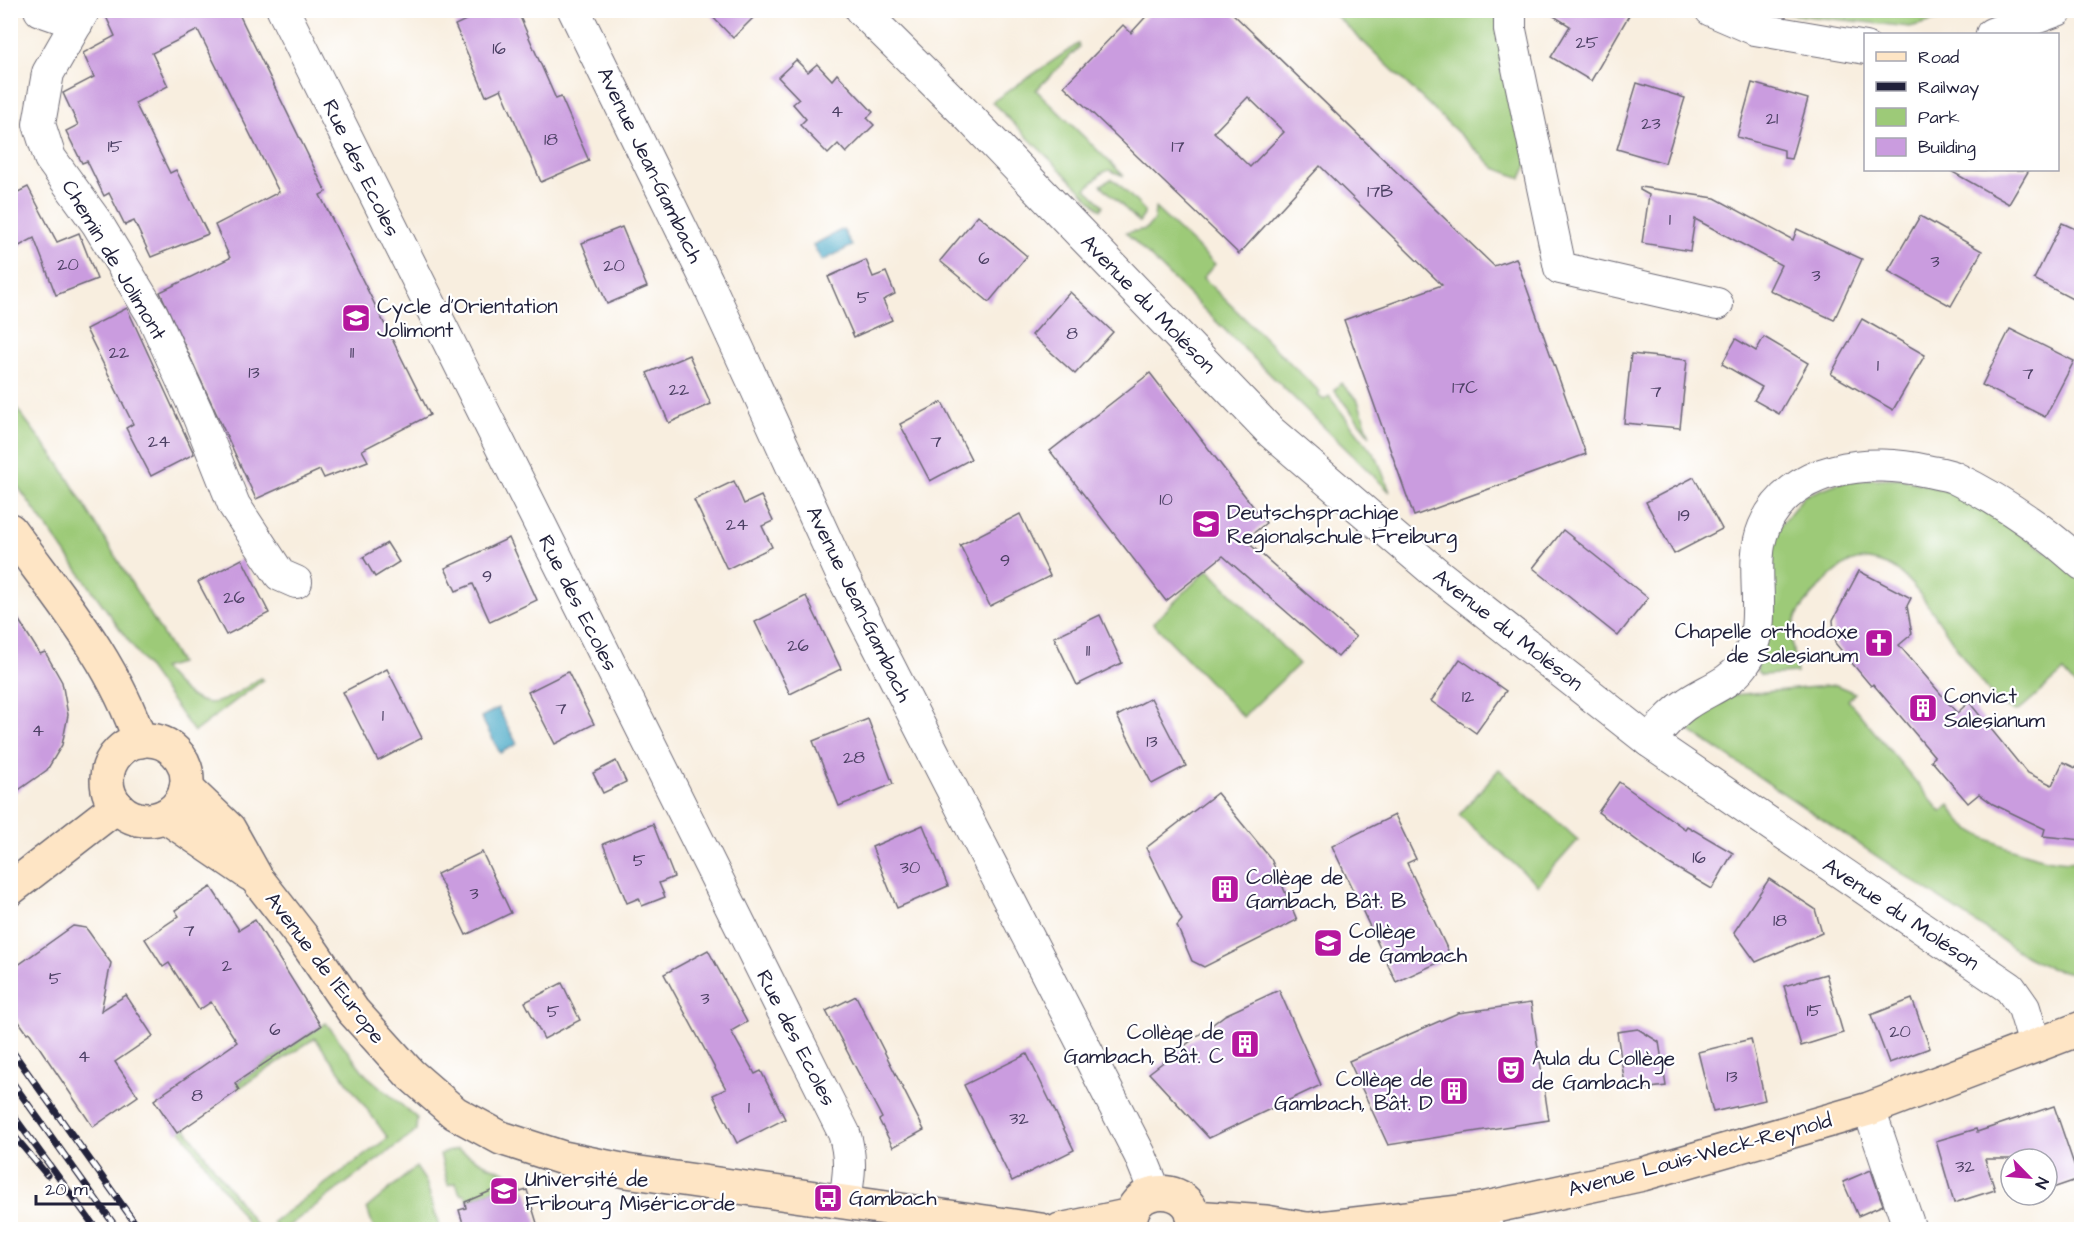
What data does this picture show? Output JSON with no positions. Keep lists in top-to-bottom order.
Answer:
{
  "streets": {
    "main road": ["Avenue de l'Europe", "Avenue Louis-Weck-Reynold"],
    "street": [
      "Avenue Jean-Gambach",
      "Rue des Ecoles",
      "Chemin de Jolimont",
      "Avenue du Moléson"
    ]
  },
  "crossings": [
    ["Rue des Ecoles", "Avenue de l'Europe"],
    ["Avenue du Moléson", "Avenue Louis-Weck-Reynold"]
  ],
  "places": {
    "school or university": [
      "Cycle d'Orientation Jolimont",
      "Deutschsprachige Regionalschule Freiburg",
      "Collège de Gambach",
      "Université de Fribourg Miséricorde"
    ],
    "church": ["Chapelle orthodoxe de Salesianum"],
    "building": [
      "Convict Salesianum",
      "Collège de Gambach, Bât. B",
      "Collège de Gambach, Bât. C",
      "Collège de Gambach, Bât. D"
    ],
    "theatre": ["Aula du Collège de Gambach"],
    "bus stop": ["Gambach"]
  },
  "house_numbers": [
    "25",
    "16",
    "4",
    "21",
    "23",
    "18",
    "15",
    "17",
    "17B",
    "1",
    "6",
    "3",
    "20",
    "20",
    "3",
    "5",
    "8",
    "22",
    "11",
    "1",
    "13",
    "7",
    "17C",
    "22",
    "7",
    "24",
    "7",
    "10",
    "19",
    "24",
    "9",
    "9",
    "26",
    "26",
    "11",
    "12",
    "7",
    "1",
    "4",
    "13",
    "28",
    "16",
    "5",
    "30",
    "3",
    "18",
    "7",
    "2",
    "5",
    "3",
    "15",
    "5",
    "6",
    "20",
    "4",
    "13",
    "8",
    "1",
    "32",
    "32"
  ],
  "legend": [
    "Road",
    "Railway",
    "Park",
    "Building"
  ],
  "scale_bar": "20 m",
  "north": "bottom right"
}
